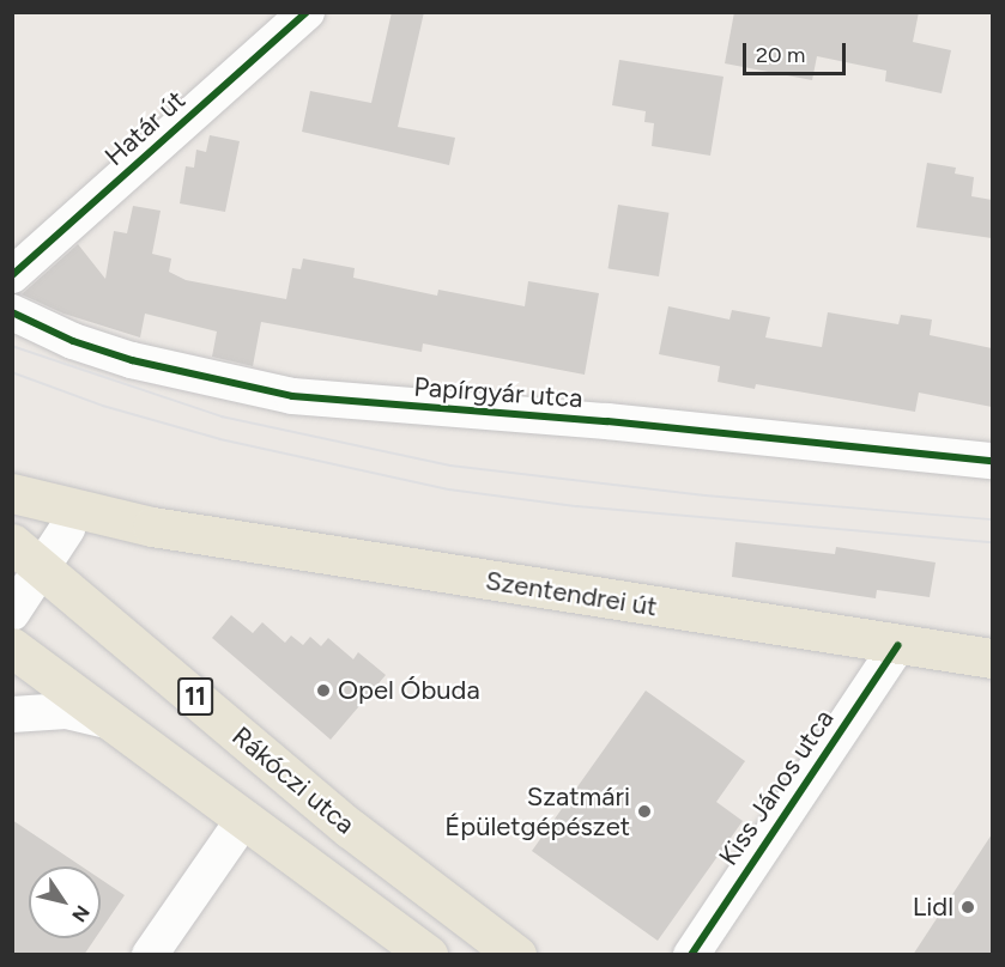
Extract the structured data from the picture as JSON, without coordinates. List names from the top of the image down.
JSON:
{
  "streets": {
    "main road": ["Szentendrei út", "11", "Rákóczi utca"],
    "street": ["Határ út", "Papírgyár utca", "Kiss János utca"]
  },
  "crossings": [
    ["Szentendrei út", "Kiss János utca"]
  ],
  "places": ["Opel Óbuda", "Szatmári Épületgépészet", "Lidl"],
  "scale_bar": "20 m",
  "north": "bottom right"
}
